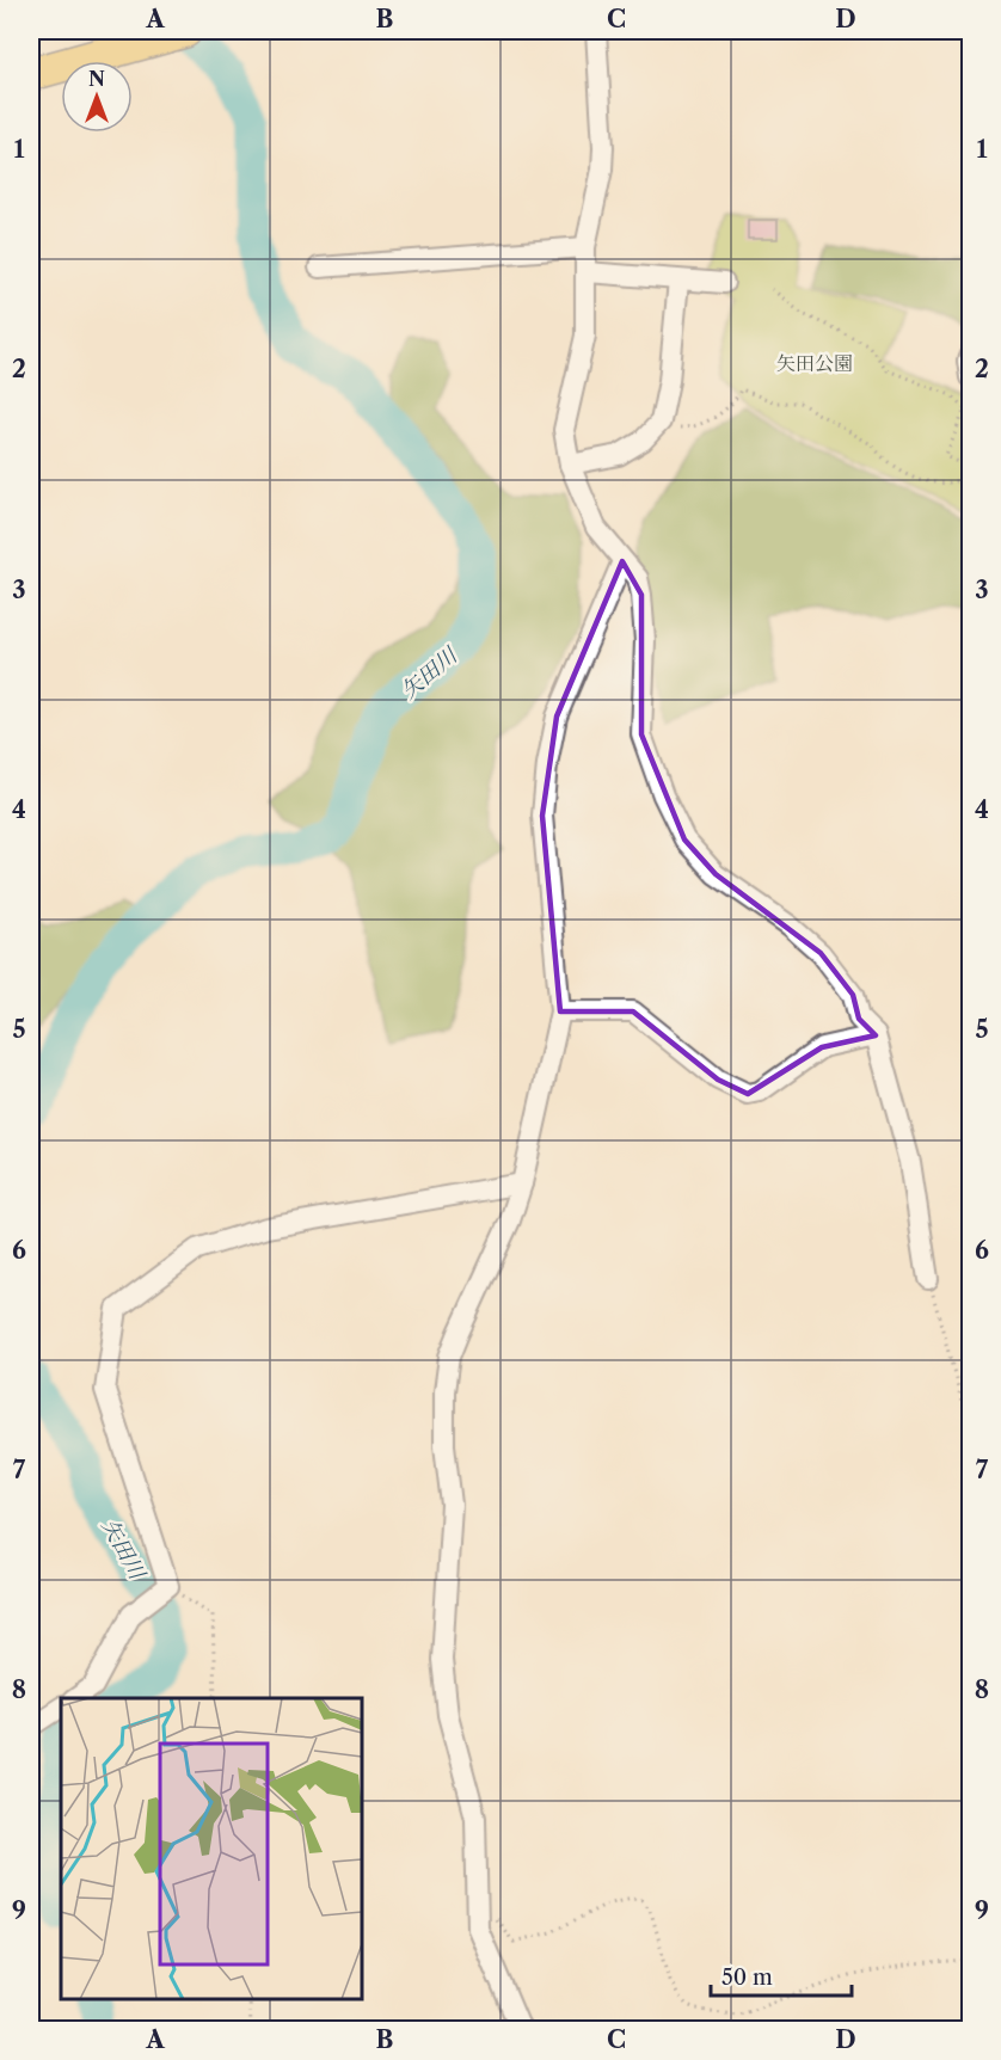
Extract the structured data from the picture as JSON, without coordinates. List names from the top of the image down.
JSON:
{
  "water": ["矢田川"],
  "parks": ["矢田公園"],
  "scale_bar": "50 m",
  "north": "top",
  "grid": {
    "columns": [
      "A",
      "B",
      "C",
      "D"
    ],
    "rows": [
      "1",
      "2",
      "3",
      "4",
      "5",
      "6",
      "7",
      "8",
      "9"
    ]
  }
}
